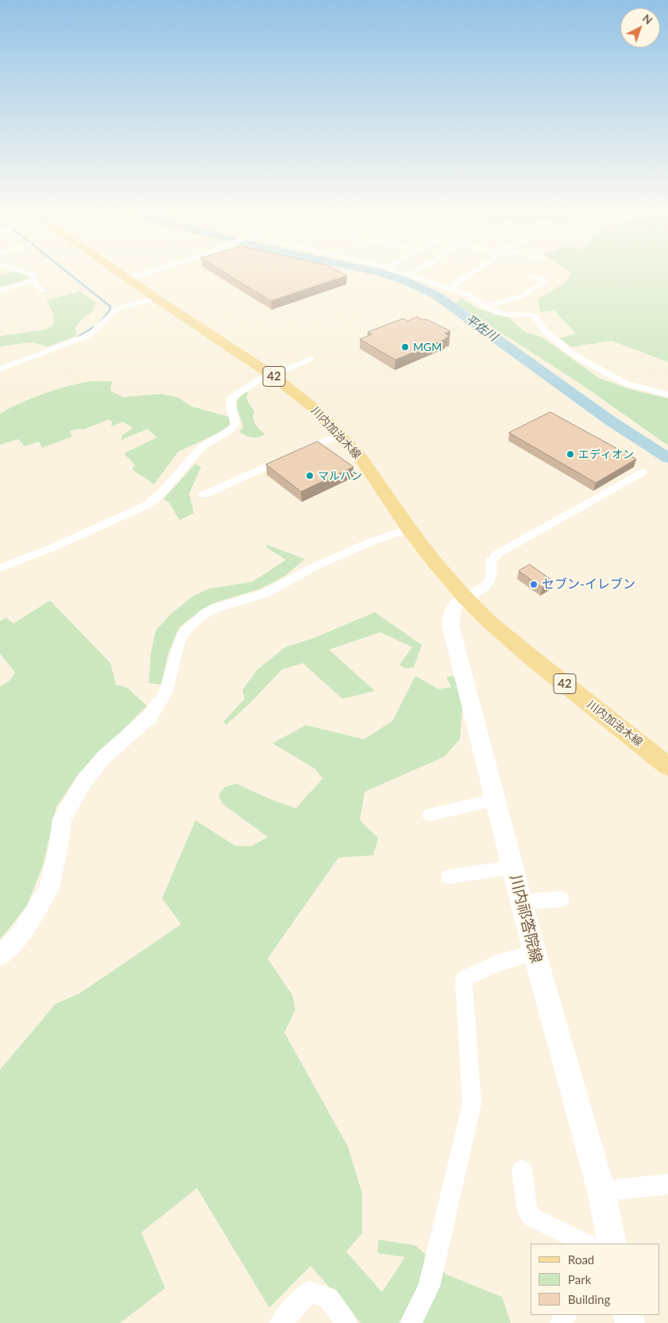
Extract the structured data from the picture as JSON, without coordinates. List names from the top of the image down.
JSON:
{
  "streets": {
    "main road": ["42", "川内加治木線", "川内祁答院線"]
  },
  "crossings": [
    ["川内加治木線", "川内祁答院線"]
  ],
  "water": ["平佐川"],
  "places": [
    "MGM",
    "エディオン",
    "マルハン",
    "セブン-イレブン"
  ],
  "legend": ["Road", "Park", "Building"],
  "north": "top right"
}
